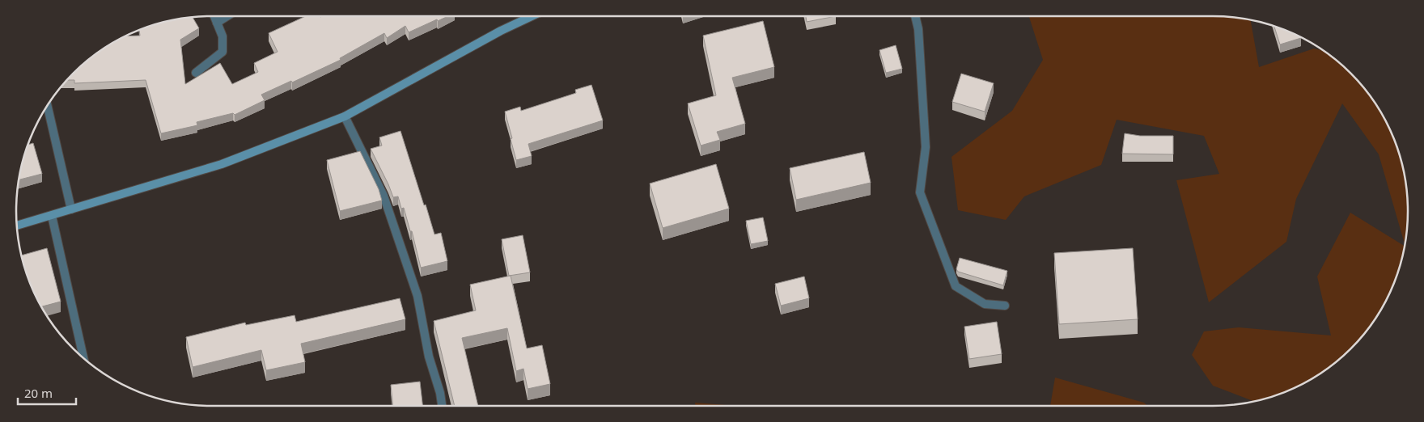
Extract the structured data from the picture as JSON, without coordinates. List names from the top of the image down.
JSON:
{
  "scale_bar": "20 m"
}
